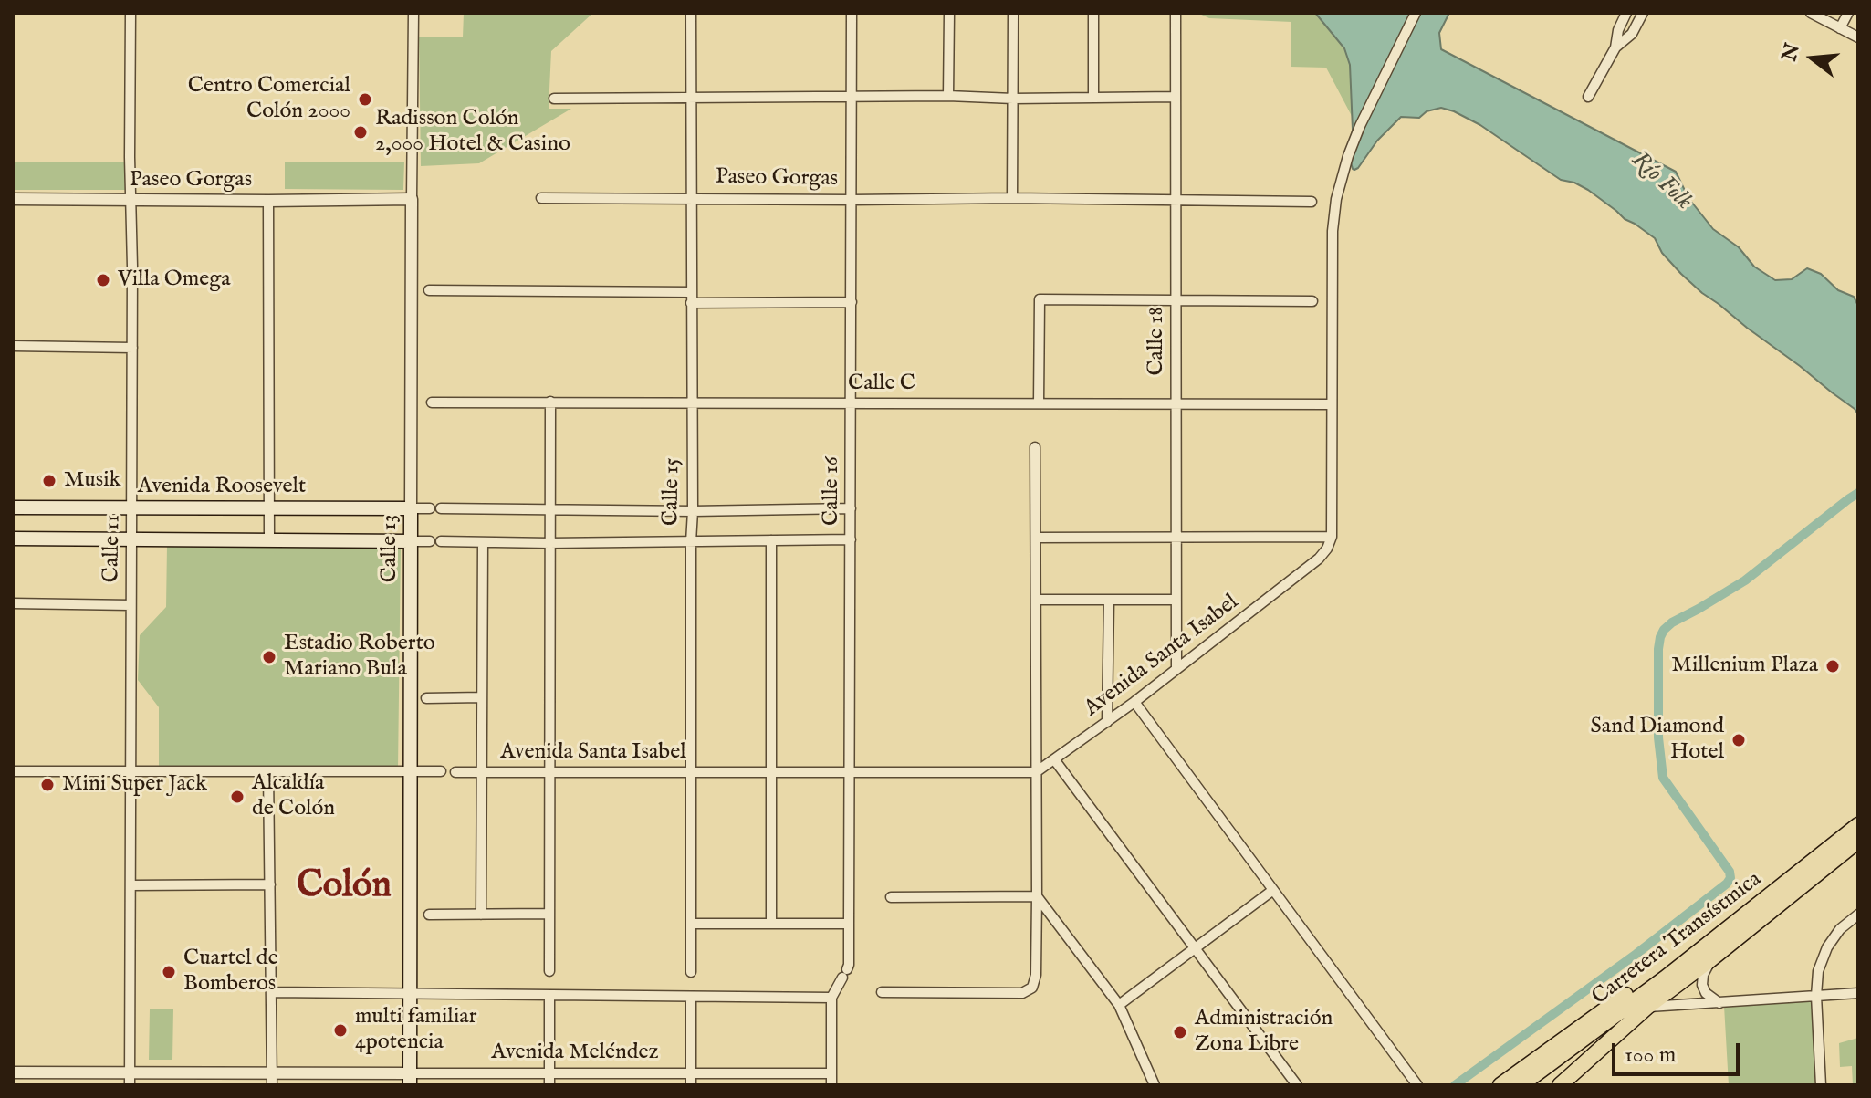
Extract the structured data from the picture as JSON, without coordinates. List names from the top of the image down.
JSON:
{
  "streets": {
    "main road": ["Avenida Roosevelt", "Calle 13", "Carretera Transístmica"],
    "street": [
      "Paseo Gorgas",
      "Calle 18",
      "Calle C",
      "Calle 16",
      "Calle 15",
      "Calle 11",
      "Avenida Santa Isabel",
      "Avenida Meléndez"
    ]
  },
  "crossings": [
    ["Paseo Gorgas", "Calle 18"],
    ["Paseo Gorgas", "Calle 16"],
    ["Paseo Gorgas", "Calle 15"],
    ["Paseo Gorgas", "Calle 11"],
    ["Paseo Gorgas", "Calle 13"],
    ["Calle 18", "Calle C"],
    ["Calle 18", "Avenida Santa Isabel"],
    ["Calle C", "Calle 16"],
    ["Calle C", "Calle 15"],
    ["Calle C", "Calle 13"],
    ["Avenida Roosevelt", "Calle 16"],
    ["Avenida Roosevelt", "Calle 15"],
    ["Avenida Roosevelt", "Calle 11"],
    ["Avenida Roosevelt", "Calle 13"],
    ["Calle 16", "Avenida Santa Isabel"],
    ["Calle 16", "Avenida Meléndez"],
    ["Calle 15", "Avenida Santa Isabel"],
    ["Calle 11", "Avenida Meléndez"],
    ["Calle 13", "Avenida Meléndez"]
  ],
  "districts": ["Colón"],
  "water": ["Río Folk"],
  "places": [
    "Centro Comercial Colón 2000",
    "Radisson Colón 2,000 Hotel & Casino",
    "Villa Omega",
    "Musik",
    "Estadio Roberto Mariano Bula",
    "Millenium Plaza",
    "Sand Diamond Hotel",
    "Mini Super Jack",
    "Alcaldía de Colón",
    "Cuartel de Bomberos",
    "multi familiar 4potencia",
    "Administración Zona Libre"
  ],
  "scale_bar": "100 m",
  "north": "left"
}
